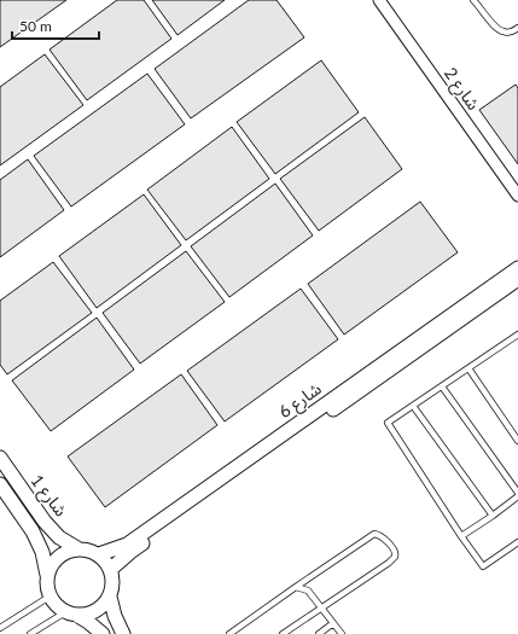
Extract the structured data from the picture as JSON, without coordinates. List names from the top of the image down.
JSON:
{
  "streets": {
    "street": ["شارع 2", "شارع 6", "شارع 1"]
  },
  "crossings": [
    ["شارع 6", "شارع 1"]
  ],
  "scale_bar": "50 m"
}
